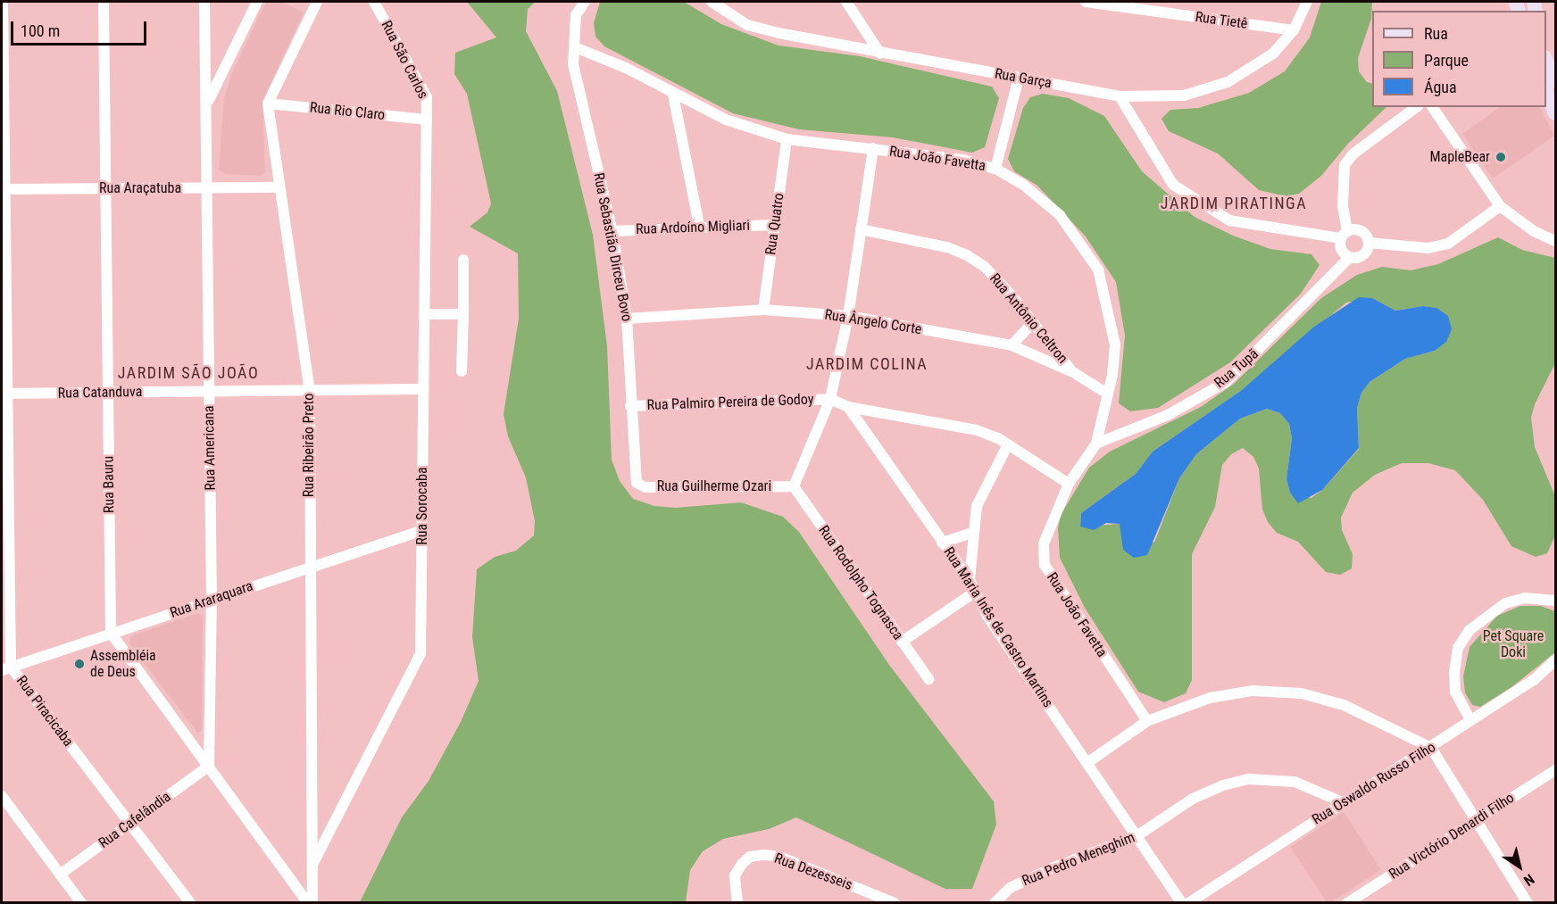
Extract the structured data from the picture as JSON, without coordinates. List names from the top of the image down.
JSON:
{
  "streets": {
    "street": [
      "Rua Tietê",
      "Rua São Carlos",
      "Rua Garça",
      "Rua Rio Claro",
      "Rua João Favetta",
      "Rua Araçatuba",
      "Rua Quatro",
      "Rua Ardoíno Migliari",
      "Rua Sebastião Dirceu Bovo",
      "Rua Antônio Celtron",
      "Rua Ângelo Corte",
      "Rua Tupã",
      "Rua Catanduva",
      "Rua Palmiro Pereira de Godoy",
      "Rua Ribeirão Preto",
      "Rua Americana",
      "Rua Bauru",
      "Rua Guilherme Ozari",
      "Rua Sorocaba",
      "Rua Rodolpho Tognasca",
      "Rua Araraquara",
      "Rua Maria Inês de Castro Martins",
      "Rua Piracicaba",
      "Rua Oswaldo Russo Filho",
      "Rua Cafelândia",
      "Rua Victório Denardi Filho",
      "Rua Pedro Meneghim",
      "Rua Dezesseis"
    ]
  },
  "crossings": [
    ["Rua Tietê", "Rua Garça"],
    ["Rua São Carlos", "Rua Rio Claro"],
    ["Rua São Carlos", "Rua Sorocaba"],
    ["Rua Rio Claro", "Rua Ribeirão Preto"],
    ["Rua Rio Claro", "Rua Sorocaba"],
    ["Rua João Favetta", "Rua Quatro"],
    ["Rua João Favetta", "Rua Sebastião Dirceu Bovo"],
    ["Rua João Favetta", "Rua Ângelo Corte"],
    ["Rua João Favetta", "Rua Tupã"],
    ["Rua João Favetta", "Rua Palmiro Pereira de Godoy"],
    ["Rua Araçatuba", "Rua Ribeirão Preto"],
    ["Rua Araçatuba", "Rua Americana"],
    ["Rua Araçatuba", "Rua Bauru"],
    ["Rua Araçatuba", "Rua Piracicaba"],
    ["Rua Quatro", "Rua Ardoíno Migliari"],
    ["Rua Quatro", "Rua Ângelo Corte"],
    ["Rua Ardoíno Migliari", "Rua Sebastião Dirceu Bovo"],
    ["Rua Sebastião Dirceu Bovo", "Rua Ângelo Corte"],
    ["Rua Sebastião Dirceu Bovo", "Rua Palmiro Pereira de Godoy"],
    ["Rua Sebastião Dirceu Bovo", "Rua Guilherme Ozari"],
    ["Rua Antônio Celtron", "Rua Ângelo Corte"],
    ["Rua Antônio Celtron", "Rua Palmiro Pereira de Godoy"],
    ["Rua Ângelo Corte", "Rua Palmiro Pereira de Godoy"],
    ["Rua Catanduva", "Rua Ribeirão Preto"],
    ["Rua Catanduva", "Rua Americana"],
    ["Rua Catanduva", "Rua Bauru"],
    ["Rua Catanduva", "Rua Sorocaba"],
    ["Rua Catanduva", "Rua Piracicaba"],
    ["Rua Palmiro Pereira de Godoy", "Rua Maria Inês de Castro Martins"],
    ["Rua Ribeirão Preto", "Rua Sorocaba"],
    ["Rua Ribeirão Preto", "Rua Araraquara"],
    ["Rua Americana", "Rua Araraquara"],
    ["Rua Americana", "Rua Cafelândia"],
    ["Rua Bauru", "Rua Araraquara"],
    ["Rua Guilherme Ozari", "Rua Rodolpho Tognasca"],
    ["Rua Sorocaba", "Rua Araraquara"],
    ["Rua Araraquara", "Rua Piracicaba"],
    ["Rua Maria Inês de Castro Martins", "Rua Pedro Meneghim"],
    ["Rua Piracicaba", "Rua Cafelândia"],
    ["Rua Oswaldo Russo Filho", "Rua Pedro Meneghim"]
  ],
  "districts": ["JARDIM PIRATINGA", "JARDIM COLINA", "JARDIM SÃO JOÃO"],
  "parks": ["Pet Square Doki"],
  "places": ["MapleBear", "Assembléia de Deus"],
  "legend": ["Rua", "Parque", "Água"],
  "scale_bar": "100 m",
  "north": "bottom right"
}
